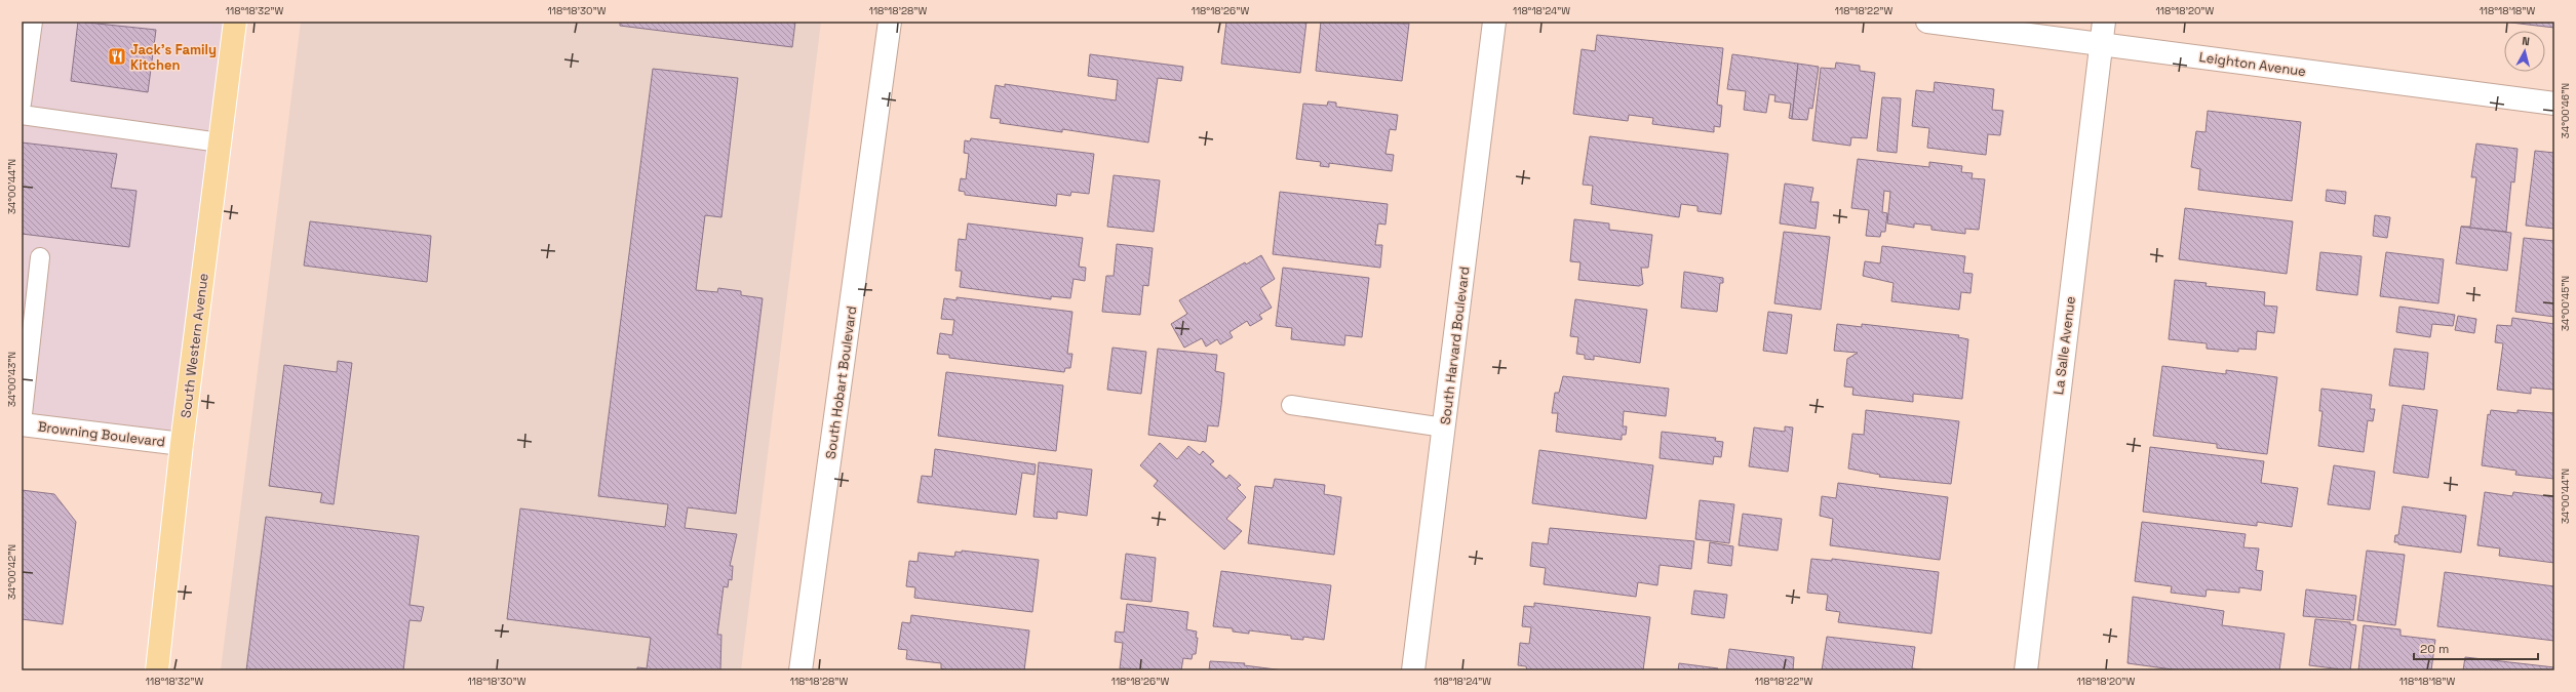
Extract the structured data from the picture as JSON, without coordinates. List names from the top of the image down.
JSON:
{
  "streets": {
    "main road": ["South Western Avenue"],
    "street": [
      "Leighton Avenue",
      "South Harvard Boulevard",
      "La Salle Avenue",
      "South Hobart Boulevard",
      "Browning Boulevard"
    ]
  },
  "crossings": [
    ["Leighton Avenue", "La Salle Avenue"],
    ["South Western Avenue", "Browning Boulevard"]
  ],
  "places": {
    "restaurant": ["Jack's Family Kitchen"]
  },
  "scale_bar": "20 m",
  "north": "top",
  "coordinates": [
    "118°18'32\"W",
    "118°18'30\"W",
    "118°18'28\"W",
    "118°18'26\"W",
    "118°18'24\"W",
    "118°18'22\"W",
    "118°18'20\"W",
    "118°18'18\"W",
    "34°00'46\"N",
    "34°00'44\"N",
    "34°00'45\"N",
    "34°00'43\"N",
    "34°00'42\"N"
  ]
}
